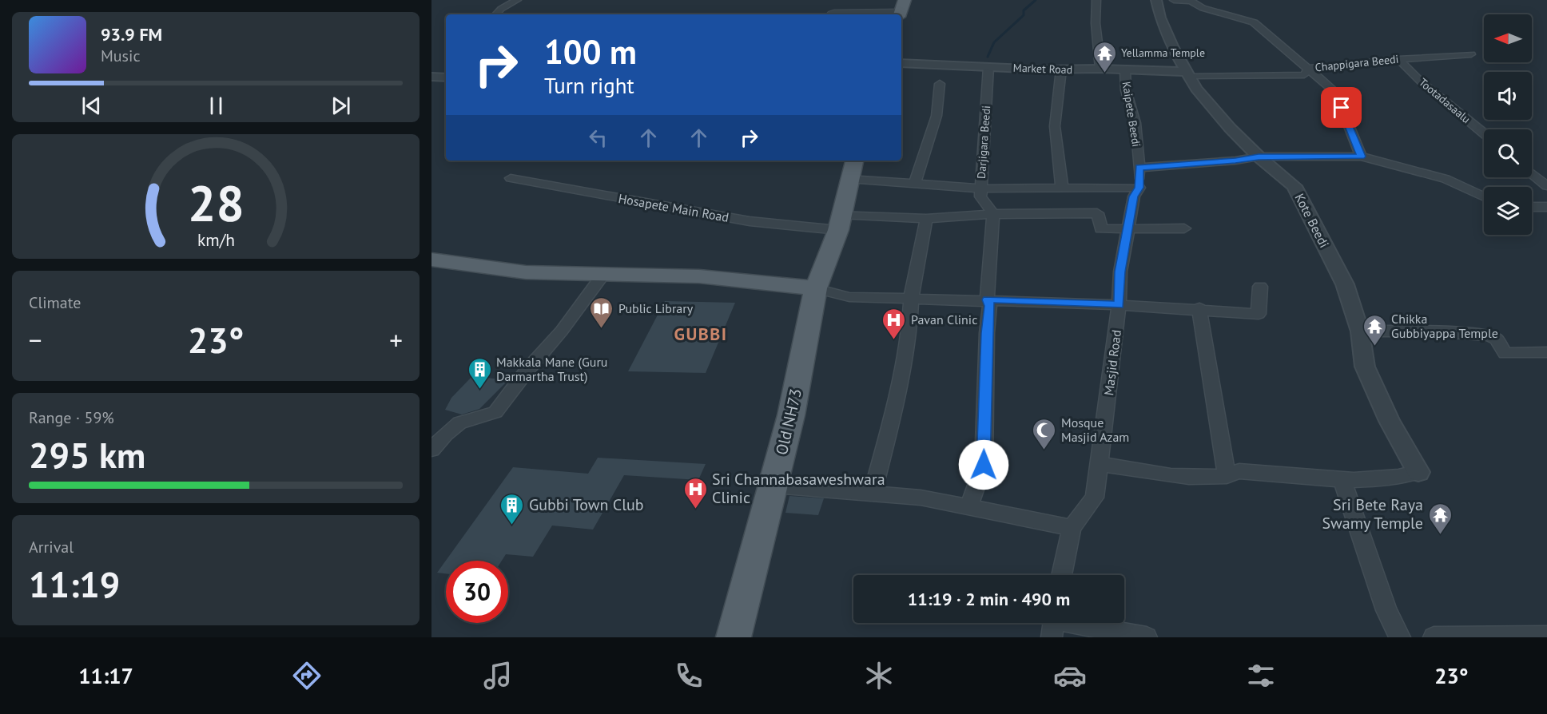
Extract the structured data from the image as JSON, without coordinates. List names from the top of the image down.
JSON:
{
  "streets": {
    "main road": ["Old NH73"],
    "street": [
      "Chappigara Beedi",
      "Market Road",
      "Tootadasaalu",
      "Kaipete Beedi",
      "Darjigara Beedi",
      "Hosapete Main Road",
      "Kote Beedi",
      "Masjid Road"
    ]
  },
  "crossings": [
    ["Chappigara Beedi", "Market Road"],
    ["Chappigara Beedi", "Tootadasaalu"],
    ["Chappigara Beedi", "Kote Beedi"],
    ["Market Road", "Kaipete Beedi"],
    ["Market Road", "Darjigara Beedi"],
    ["Market Road", "Kote Beedi"],
    ["Kaipete Beedi", "Masjid Road"],
    ["Darjigara Beedi", "Hosapete Main Road"],
    ["Hosapete Main Road", "Masjid Road"],
    ["Hosapete Main Road", "Old NH73"]
  ],
  "districts": ["GUBBI"],
  "places": {
    "temple": ["Yellamma Temple", "Chikka Gubbiyappa Temple", "Sri Bete Raya Swamy Temple"],
    "library": ["Public Library"],
    "hospital": ["Pavan Clinic", "Sri Channabasaweshwara Clinic"],
    "building": ["Makkala Mane (Guru Darmartha Trust)", "Gubbi Town Club"],
    "mosque": ["Mosque Masjid Azam"]
  },
  "north": "left",
  "page": {
    "turn": ["100 m", "Turn right"],
    "song": ["93.9 FM", "Music"],
    "tile": [
      "Climate",
      ["Range · 59%", "295 km"],
      ["Arrival", "11:19"]
    ],
    "heat": ["−", "23°", "+"],
    "limit": "30",
    "trip": "11:19 · 2 min · 490 m",
    "tabs": ["11:17", "23°"],
    "gauge": ["28", "km/h"]
  }
}
